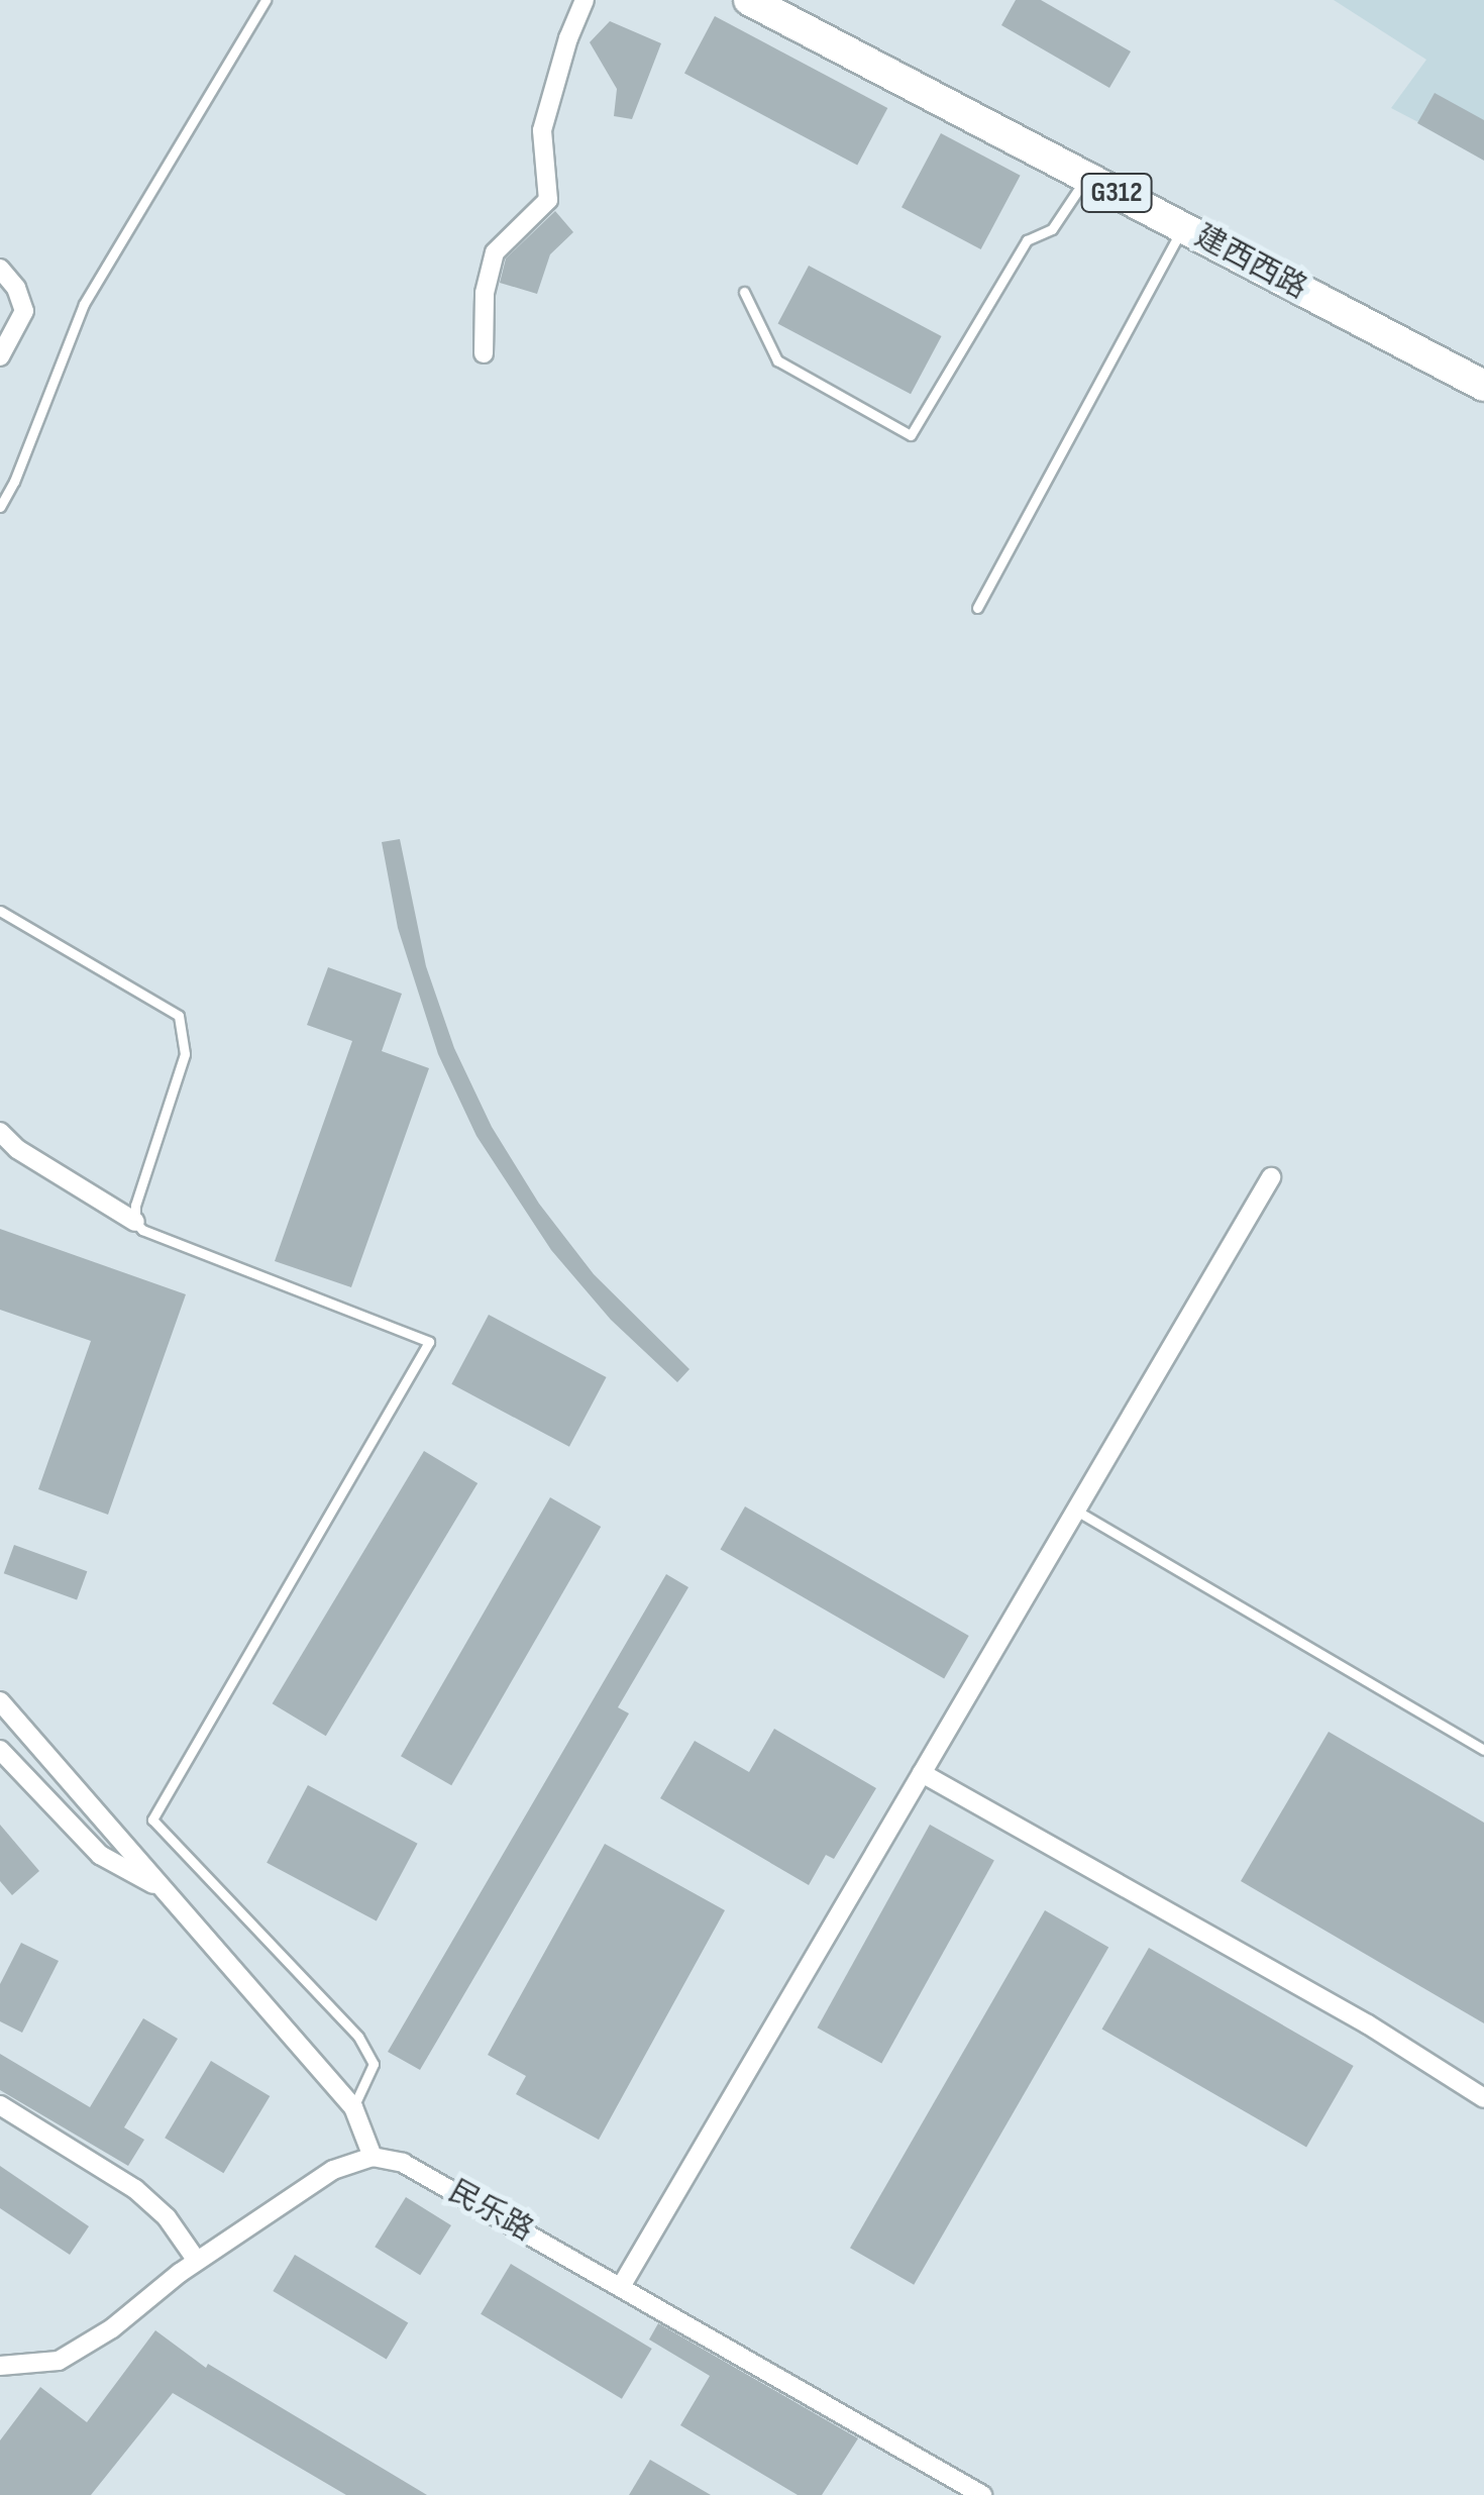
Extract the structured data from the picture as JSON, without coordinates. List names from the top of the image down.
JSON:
{
  "streets": {
    "highway": ["G312", "建西西路"],
    "street": ["民乐路"]
  }
}
